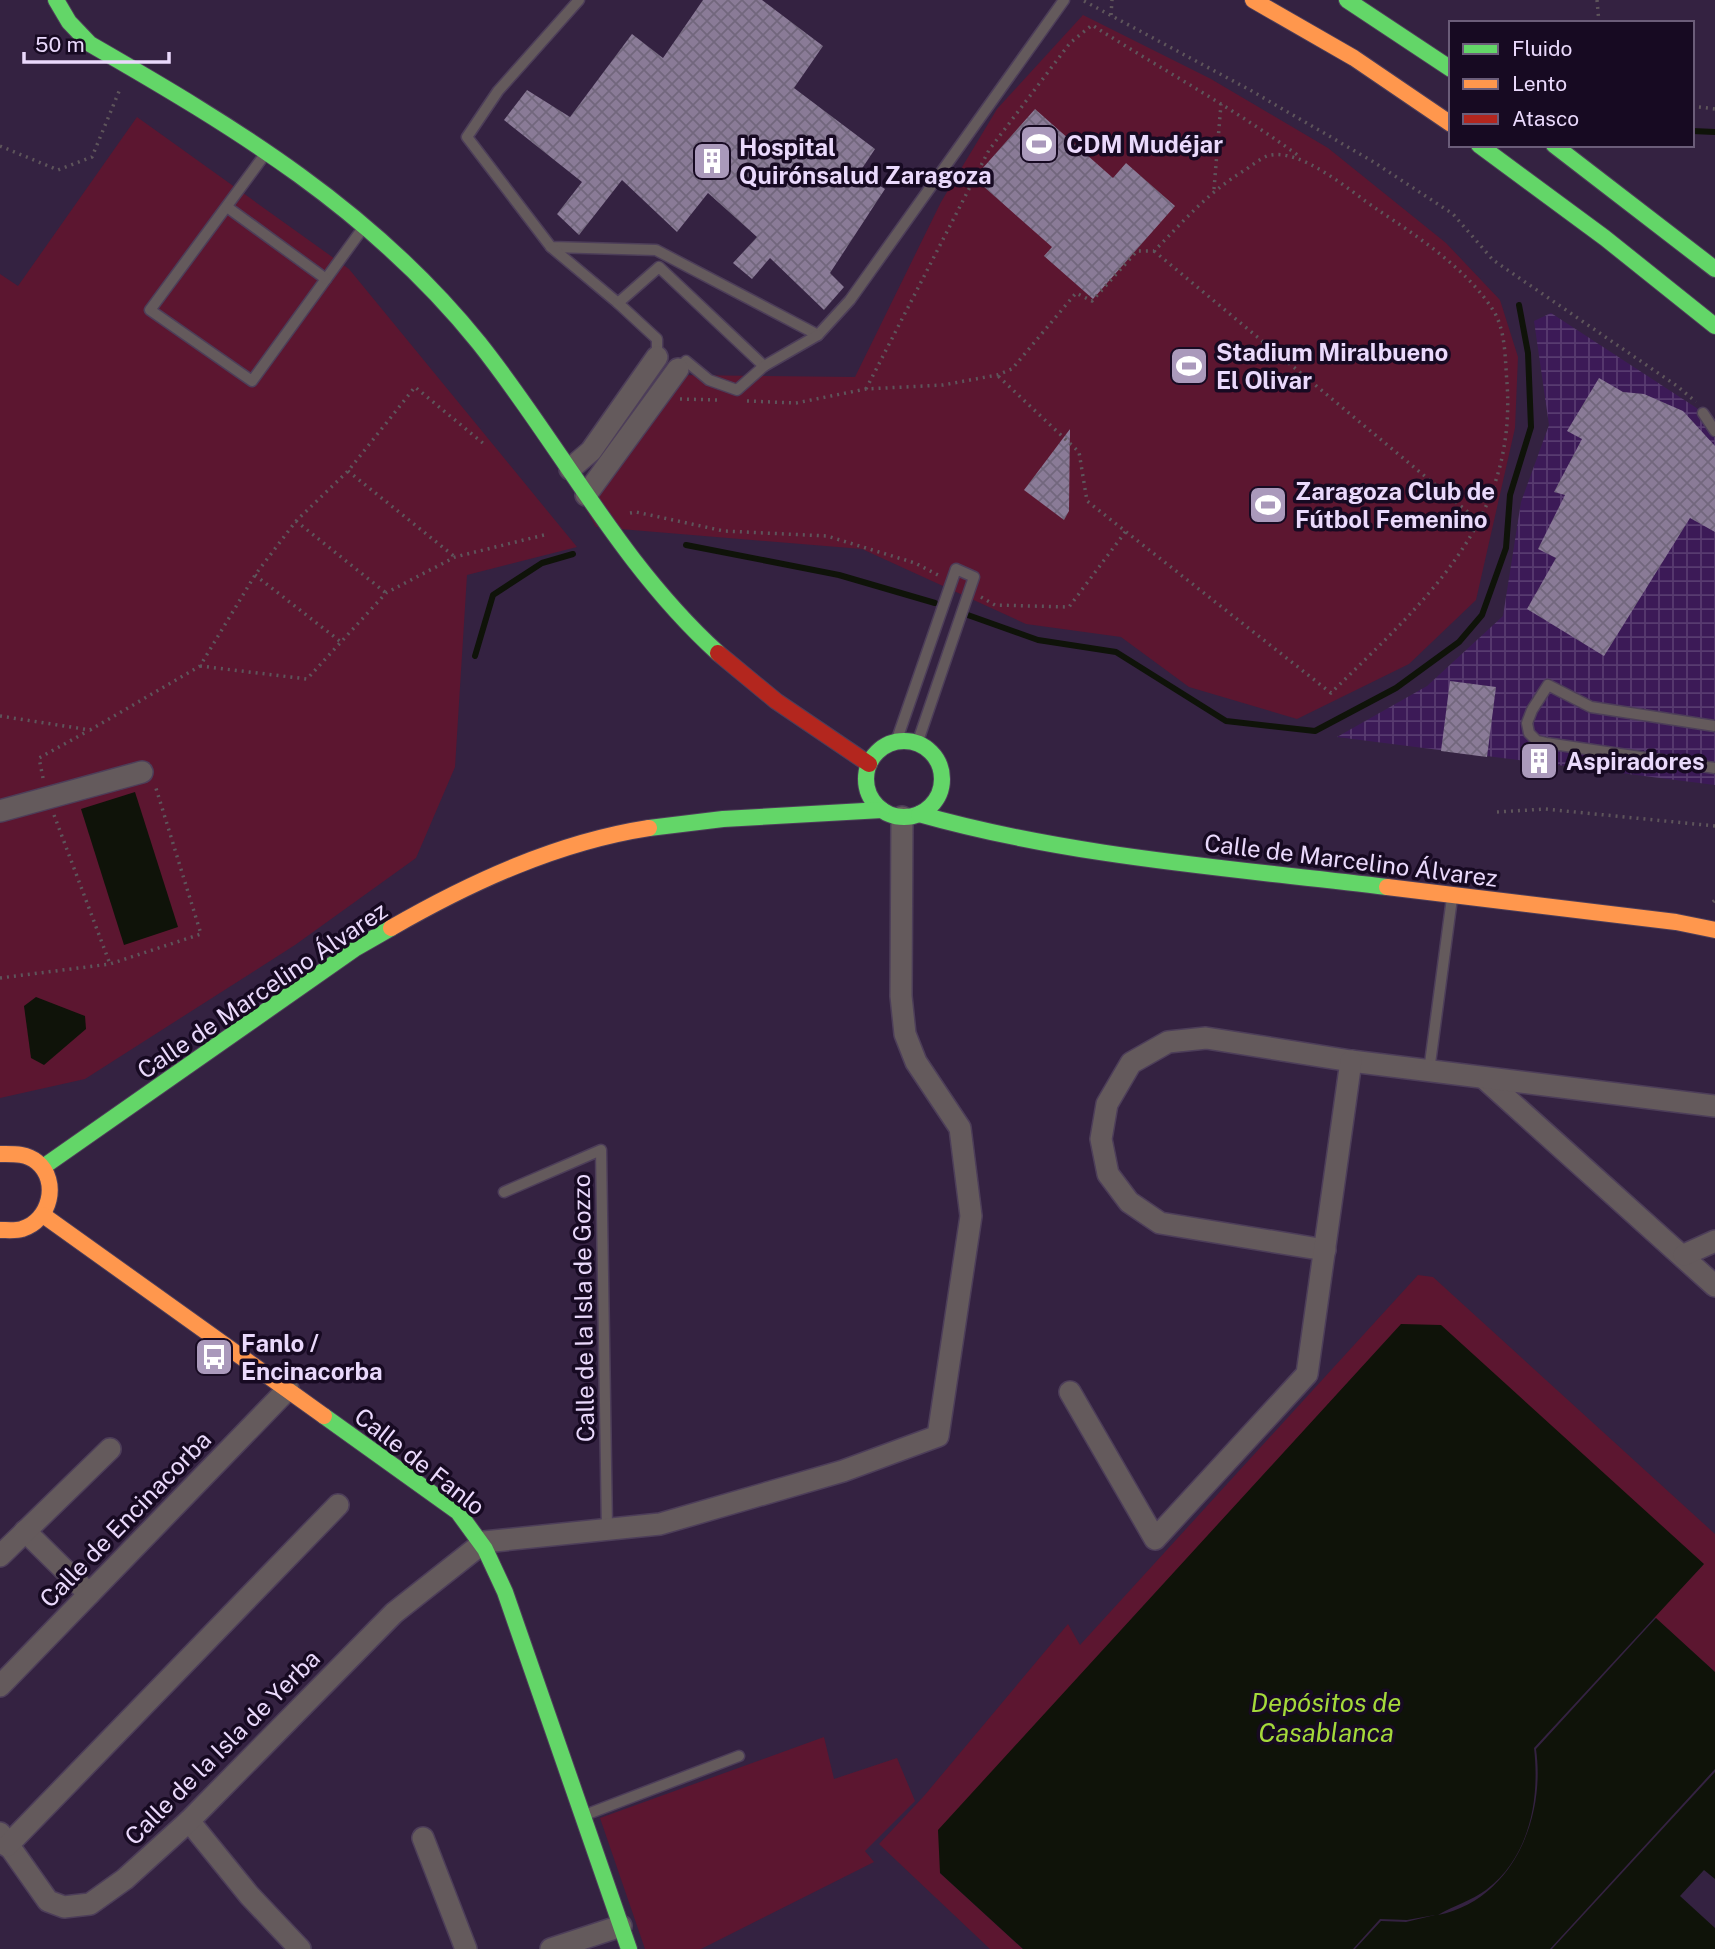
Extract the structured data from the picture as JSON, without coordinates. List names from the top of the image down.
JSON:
{
  "streets": {
    "street": [
      "Calle de Marcelino Álvarez",
      "Calle de Fanlo",
      "Calle de Encinacorba",
      "Calle de la Isla de Yerba"
    ],
    "lane": ["Calle de la Isla de Gozzo"]
  },
  "crossings": [
    ["Calle de Fanlo", "Calle de Encinacorba"],
    ["Calle de Fanlo", "Calle de la Isla de Yerba"]
  ],
  "water": ["Depósitos de Casablanca"],
  "places": {
    "sports": ["CDM Mudéjar", "Stadium Miralbueno El Olivar", "Zaragoza Club de Fútbol Femenino"],
    "building": ["Hospital Quirónsalud Zaragoza", "Aspiradores"],
    "bus stop": ["Fanlo / Encinacorba"]
  },
  "legend": ["Fluido", "Lento", "Atasco"],
  "scale_bar": "50 m"
}
